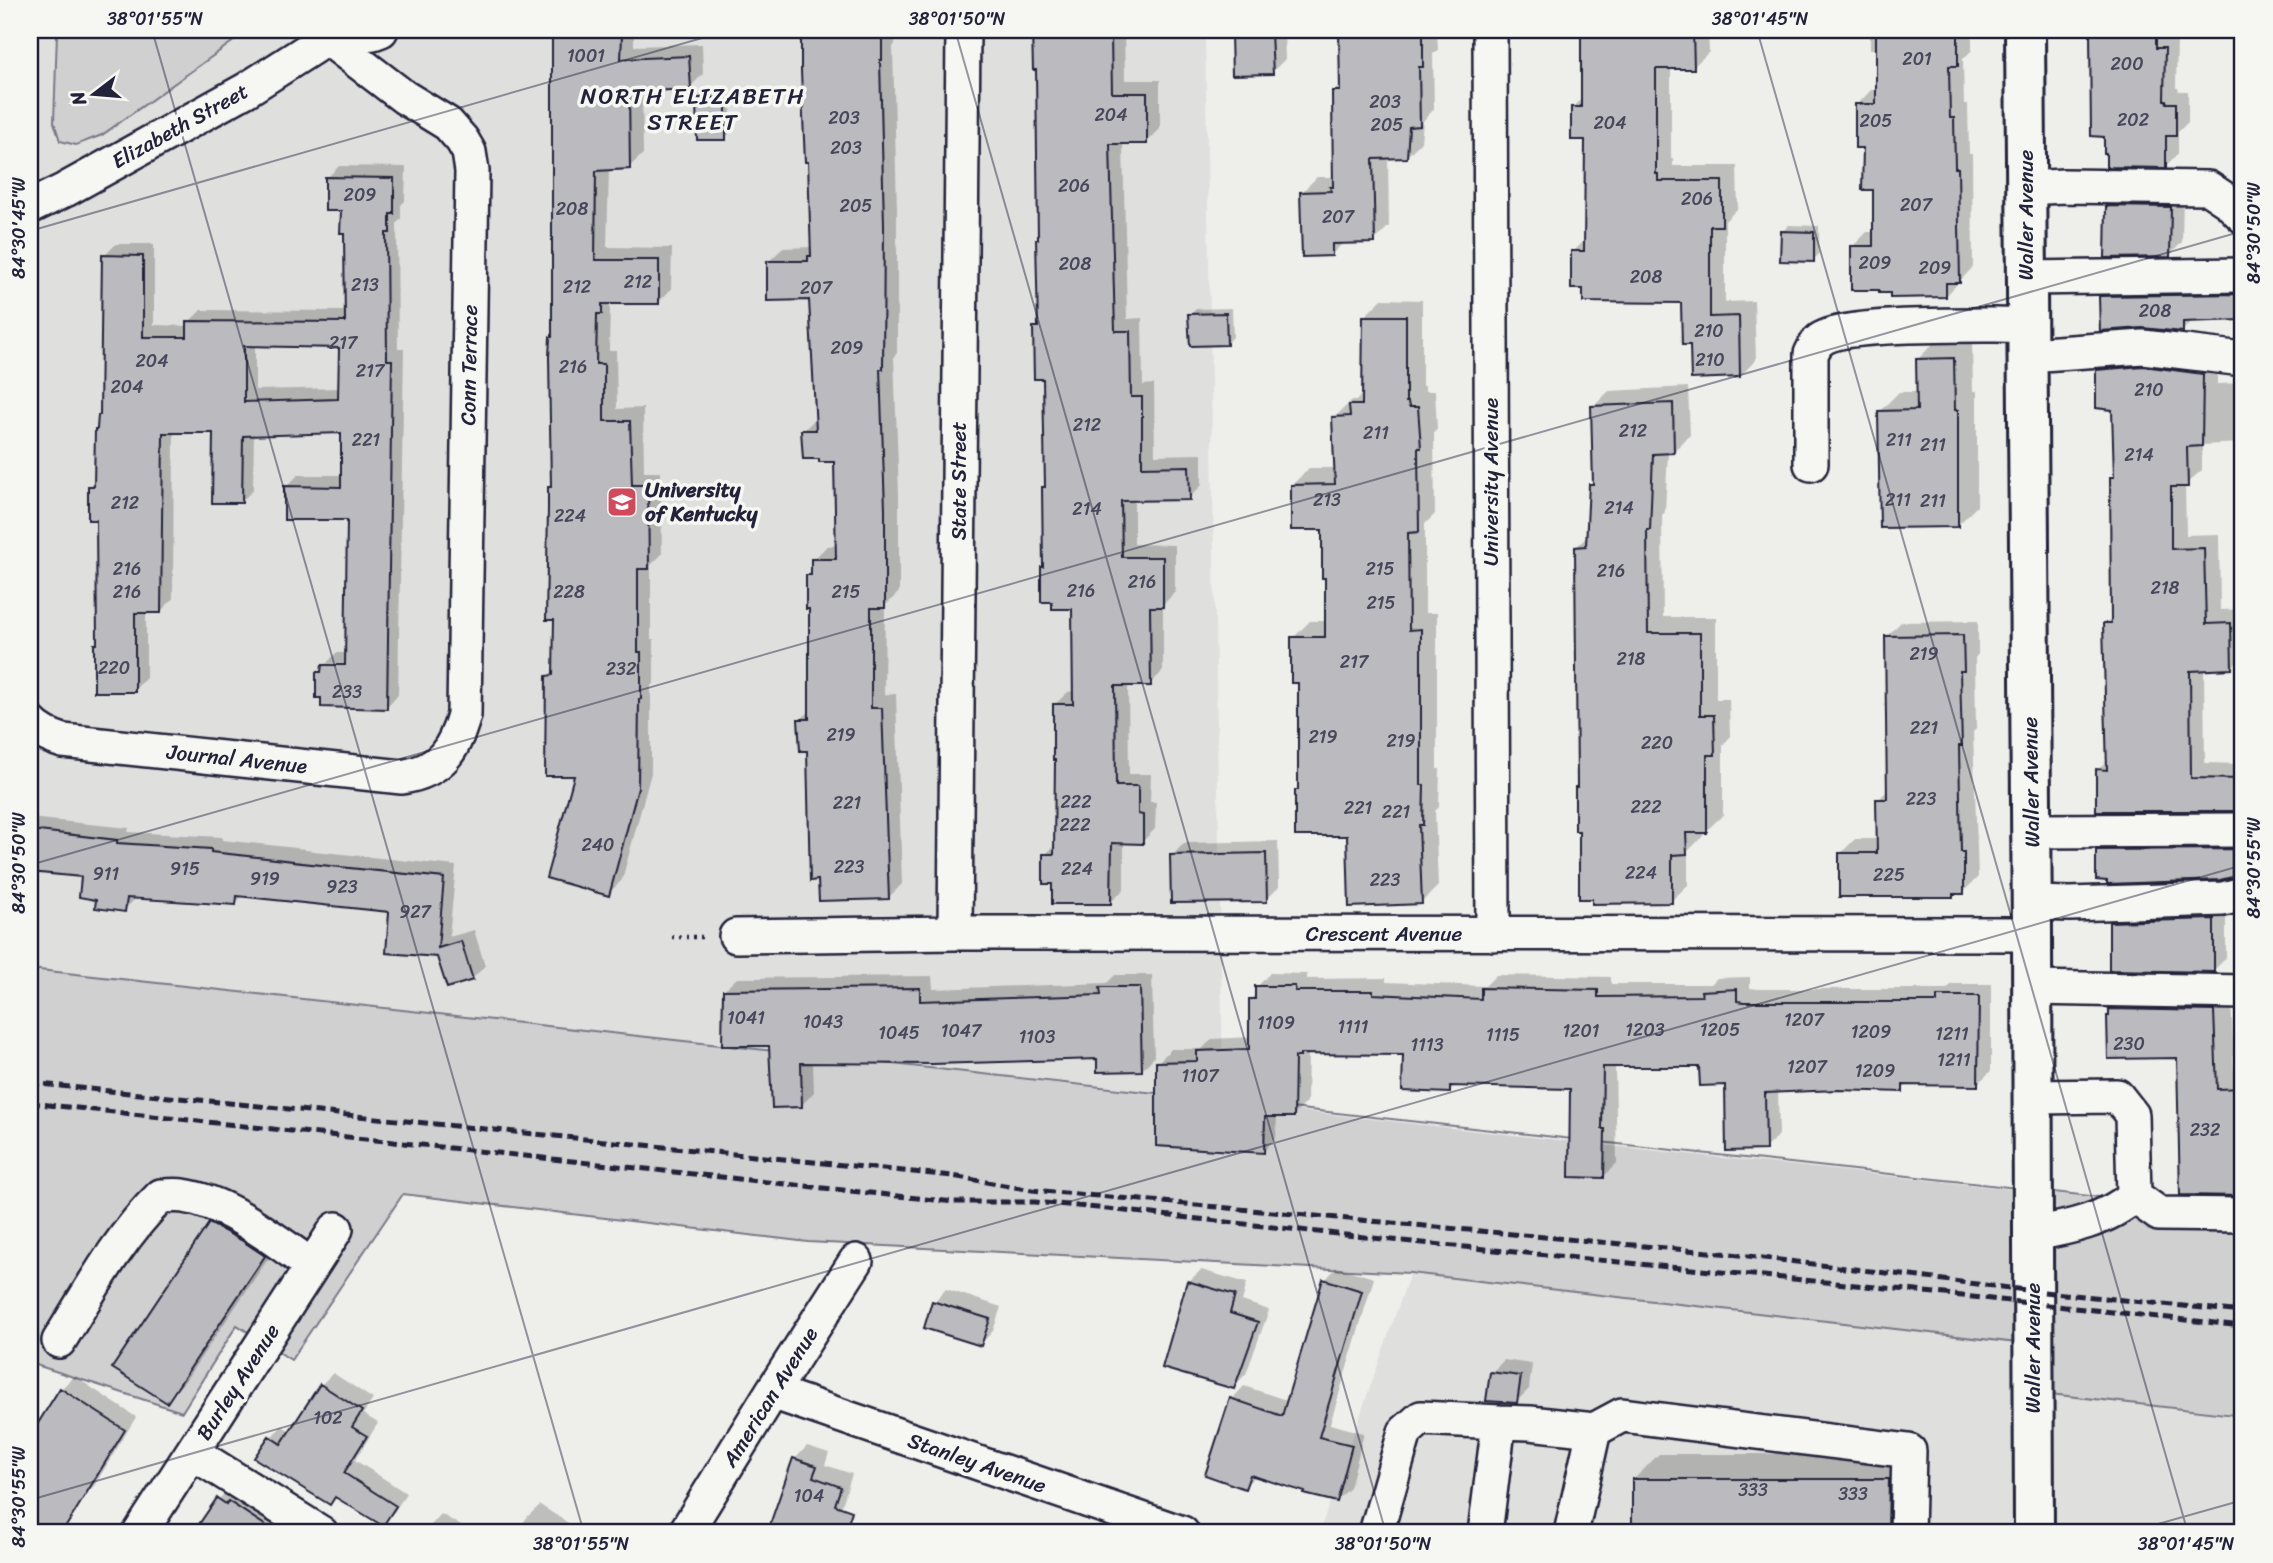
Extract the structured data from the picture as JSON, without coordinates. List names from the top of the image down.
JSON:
{
  "streets": {
    "main road": ["Waller Avenue"],
    "street": [
      "Elizabeth Street",
      "Conn Terrace",
      "State Street",
      "University Avenue",
      "Journal Avenue",
      "Crescent Avenue",
      "Burley Avenue",
      "American Avenue",
      "Stanley Avenue"
    ]
  },
  "crossings": [
    ["Elizabeth Street", "Conn Terrace"],
    ["Waller Avenue", "Crescent Avenue"],
    ["Conn Terrace", "Journal Avenue"],
    ["State Street", "Crescent Avenue"],
    ["University Avenue", "Crescent Avenue"],
    ["American Avenue", "Stanley Avenue"]
  ],
  "districts": ["NORTH ELIZABETH STREET"],
  "places": {
    "school or university": ["University of Kentucky"]
  },
  "house_numbers": [
    "1001",
    "201",
    "200",
    "203",
    "204",
    "203",
    "202",
    "205",
    "204",
    "205",
    "203",
    "206",
    "209",
    "206",
    "207",
    "205",
    "208",
    "207",
    "209",
    "208",
    "209",
    "208",
    "212",
    "213",
    "212",
    "207",
    "208",
    "210",
    "217",
    "209",
    "210",
    "204",
    "216",
    "217",
    "204",
    "210",
    "212",
    "212",
    "211",
    "221",
    "211",
    "211",
    "214",
    "213",
    "211",
    "211",
    "212",
    "214",
    "214",
    "224",
    "216",
    "215",
    "216",
    "216",
    "218",
    "216",
    "216",
    "228",
    "215",
    "215",
    "219",
    "218",
    "217",
    "220",
    "232",
    "233",
    "221",
    "219",
    "219",
    "219",
    "220",
    "223",
    "222",
    "221",
    "222",
    "221",
    "221",
    "222",
    "240",
    "223",
    "915",
    "224",
    "224",
    "911",
    "225",
    "919",
    "223",
    "923",
    "927",
    "1041",
    "1207",
    "1043",
    "1109",
    "1111",
    "1203",
    "1205",
    "1047",
    "1201",
    "1209",
    "1045",
    "1211",
    "1115",
    "1103",
    "230",
    "1113",
    "1211",
    "1207",
    "1209",
    "1107",
    "232",
    "102",
    "333",
    "333",
    "104"
  ],
  "north": "left",
  "coordinates": [
    "38°01'55\"N",
    "38°01'50\"N",
    "38°01'45\"N",
    "84°30'45\"W",
    "84°30'50\"W",
    "84°30'55\"W"
  ]
}
